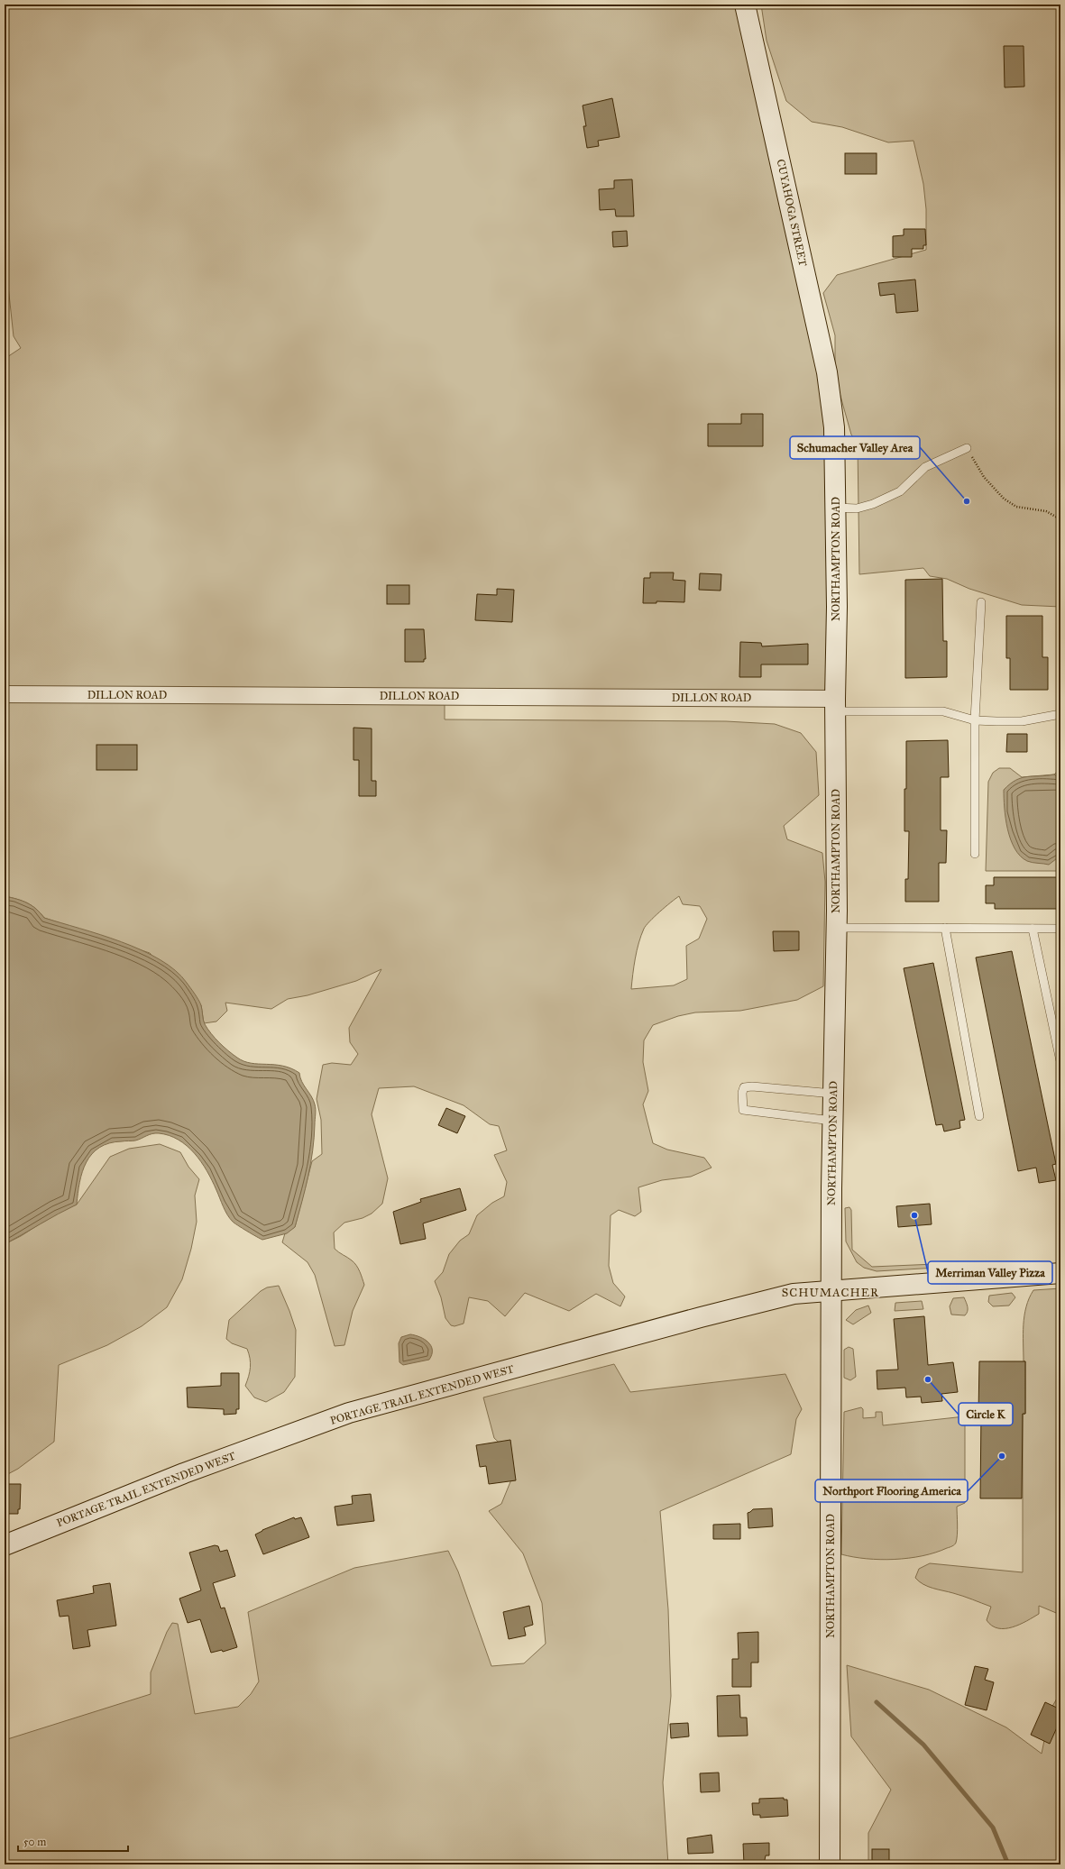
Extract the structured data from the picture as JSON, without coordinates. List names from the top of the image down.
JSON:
{
  "streets": {
    "street": [
      "CUYAHOGA STREET",
      "NORTHAMPTON ROAD",
      "DILLON ROAD",
      "PORTAGE TRAIL EXTENDED WEST"
    ]
  },
  "crossings": [
    ["CUYAHOGA STREET", "NORTHAMPTON ROAD"],
    ["NORTHAMPTON ROAD", "DILLON ROAD"],
    ["NORTHAMPTON ROAD", "PORTAGE TRAIL EXTENDED WEST"]
  ],
  "districts": ["SCHUMACHER"],
  "places": [
    "Schumacher Valley Area",
    "Merriman Valley Pizza",
    "Circle K",
    "Northport Flooring America"
  ],
  "scale_bar": "50 m"
}
